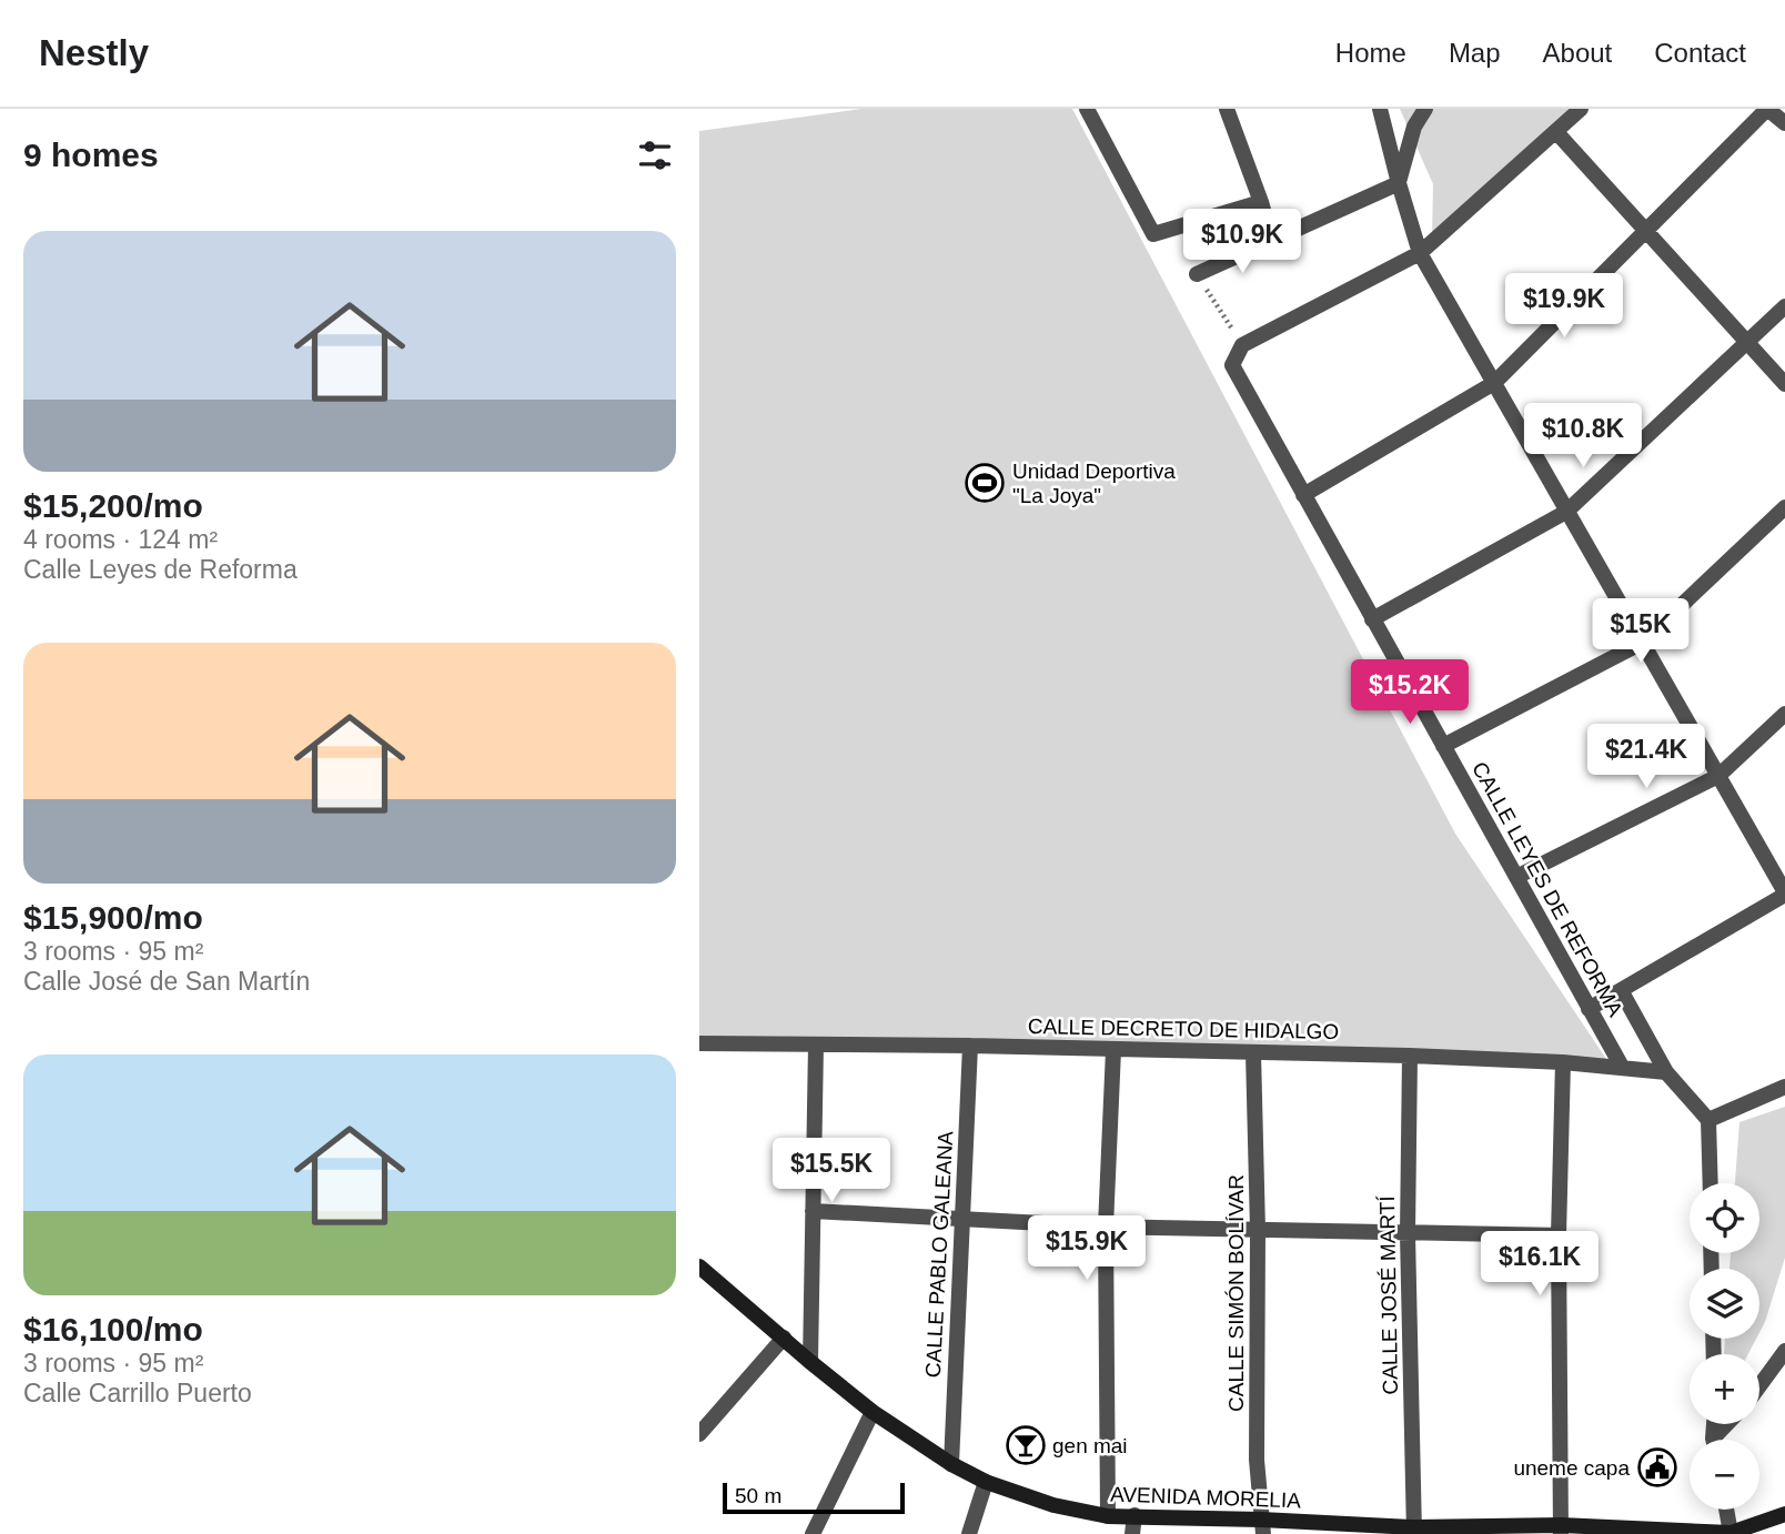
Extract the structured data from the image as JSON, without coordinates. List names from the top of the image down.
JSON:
{
  "streets": {
    "street": [
      "CALLE LEYES DE REFORMA",
      "CALLE DECRETO DE HIDALGO",
      "CALLE PABLO GALEANA",
      "CALLE SIMÓN BOLÍVAR",
      "CALLE JOSÉ MARTÍ",
      "AVENIDA MORELIA"
    ]
  },
  "crossings": [
    ["CALLE LEYES DE REFORMA", "CALLE DECRETO DE HIDALGO"],
    ["CALLE DECRETO DE HIDALGO", "CALLE PABLO GALEANA"],
    ["CALLE DECRETO DE HIDALGO", "CALLE SIMÓN BOLÍVAR"],
    ["CALLE DECRETO DE HIDALGO", "CALLE JOSÉ MARTÍ"],
    ["CALLE PABLO GALEANA", "AVENIDA MORELIA"],
    ["CALLE SIMÓN BOLÍVAR", "AVENIDA MORELIA"],
    ["CALLE JOSÉ MARTÍ", "AVENIDA MORELIA"]
  ],
  "places": {
    "sports": ["Unidad Deportiva \"La Joya\""],
    "bar": ["gen mai"],
    "public building": ["uneme capa"]
  },
  "scale_bar": "50 m",
  "page": {
    "header": "Nestly",
    "nav": [
      "Home",
      "Map",
      "About",
      "Contact"
    ],
    "heading": "9 homes",
    "list": [
      {
        "name": "$15,200/mo",
        "note": "4 rooms · 124 m² · Calle Leyes de Reforma"
      },
      {
        "name": "$15,900/mo",
        "note": "3 rooms · 95 m² · Calle José de San Martín"
      },
      {
        "name": "$16,100/mo",
        "note": "3 rooms · 95 m² · Calle Carrillo Puerto"
      }
    ],
    "price": [
      "$10.9K",
      "$19.9K",
      "$10.8K",
      "$15K",
      "$15.2K",
      "$21.4K",
      "$15.5K",
      "$15.9K",
      "$16.1K"
    ],
    "map_buttons": ["+", "−"],
    "scale": "50 m"
  }
}
